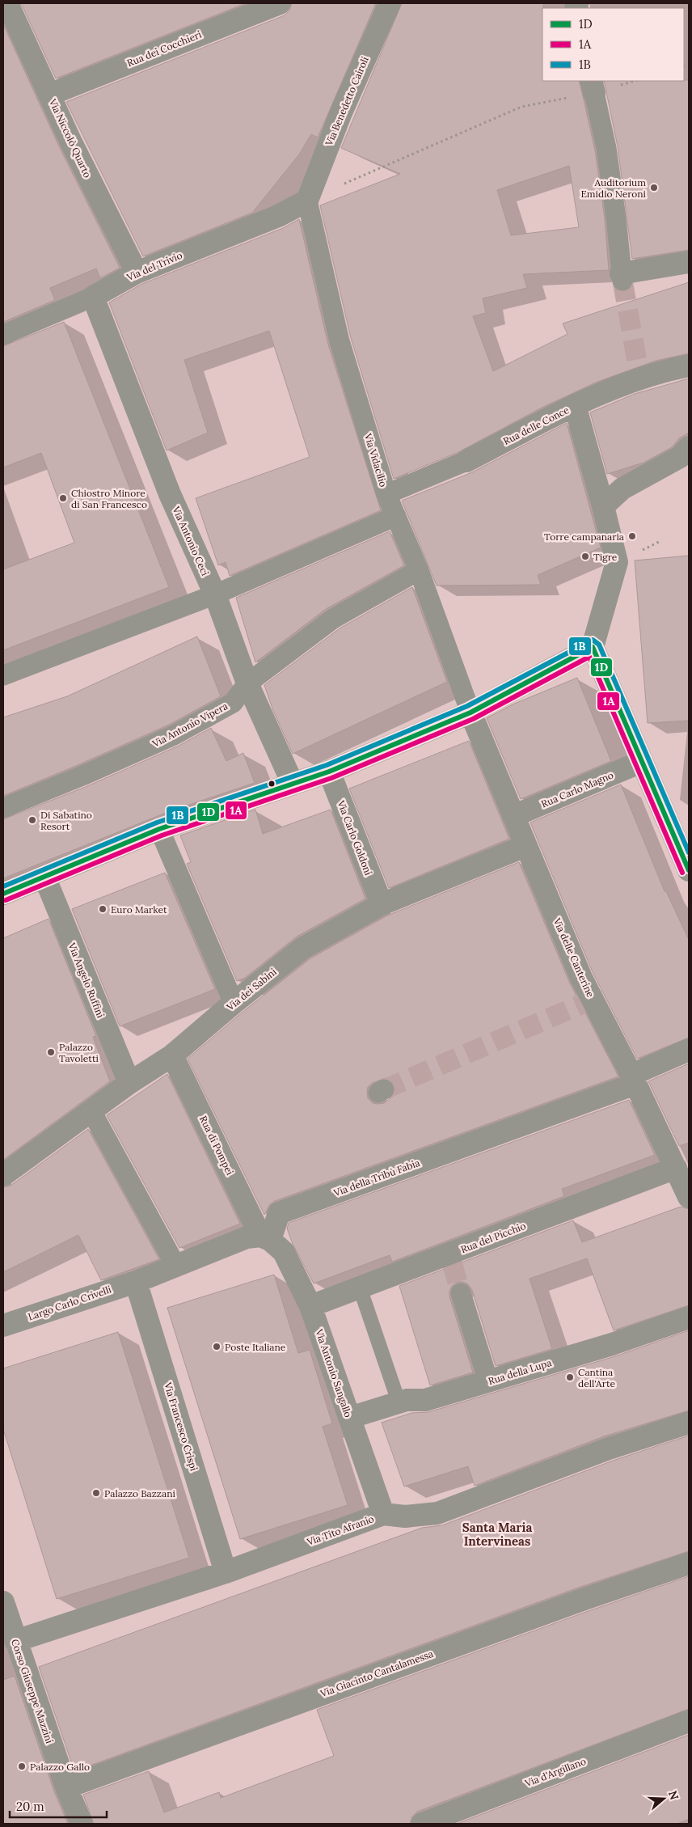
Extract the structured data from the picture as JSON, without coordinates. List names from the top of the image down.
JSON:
{
  "streets": {
    "street": [
      "Rua dei Cocchieri",
      "Via Benedetto Cairoli",
      "Via Niccolò Quarto",
      "Via del Trivio",
      "Rua delle Conce",
      "Via Vidacilio",
      "Via Antonio Ceci",
      "Via Antonio Vipera",
      "Rua Carlo Magno",
      "Via Carlo Goldoni",
      "Via delle Canterine",
      "Via Angelo Ruffini",
      "Via dei Sabini",
      "Rua di Pompei",
      "Via della Tribù Fabia",
      "Rua del Picchio",
      "Largo Carlo Crivelli",
      "Rua della Lupa",
      "Via Antonio Sangallo",
      "Via Francesco Crispi",
      "Via Tito Afranio",
      "Via Giacinto Cantalamessa",
      "Corso Giuseppe Mazzini",
      "Via d'Argillano"
    ]
  },
  "crossings": [
    ["Rua dei Cocchieri", "Via Niccolò Quarto"],
    ["Via Benedetto Cairoli", "Via del Trivio"],
    ["Via Benedetto Cairoli", "Via Vidacilio"],
    ["Via Niccolò Quarto", "Via del Trivio"],
    ["Via del Trivio", "Via Vidacilio"],
    ["Via del Trivio", "Via Antonio Ceci"],
    ["Rua delle Conce", "Via Vidacilio"],
    ["Via Vidacilio", "Via Antonio Vipera"],
    ["Via Vidacilio", "Via delle Canterine"],
    ["Via Antonio Ceci", "Via Antonio Vipera"],
    ["Rua Carlo Magno", "Via delle Canterine"],
    ["Via Carlo Goldoni", "Via dei Sabini"],
    ["Via delle Canterine", "Via dei Sabini"],
    ["Via delle Canterine", "Via della Tribù Fabia"],
    ["Via delle Canterine", "Rua del Picchio"],
    ["Via Angelo Ruffini", "Via dei Sabini"],
    ["Via dei Sabini", "Rua di Pompei"],
    ["Rua di Pompei", "Via della Tribù Fabia"],
    ["Rua di Pompei", "Via Antonio Sangallo"],
    ["Via della Tribù Fabia", "Via Antonio Sangallo"],
    ["Rua del Picchio", "Via Antonio Sangallo"],
    ["Largo Carlo Crivelli", "Via Francesco Crispi"],
    ["Rua della Lupa", "Via Antonio Sangallo"],
    ["Via Antonio Sangallo", "Via Tito Afranio"],
    ["Via Francesco Crispi", "Via Tito Afranio"],
    ["Via Tito Afranio", "Corso Giuseppe Mazzini"],
    ["Via Giacinto Cantalamessa", "Corso Giuseppe Mazzini"]
  ],
  "districts": ["Santa Maria Intervineas"],
  "places": [
    "Auditorium Emidio Neroni",
    "Chiostro Minore di San Francesco",
    "Torre campanaria",
    "Tigre",
    "Di Sabatino Resort",
    "Euro Market",
    "Palazzo Tavoletti",
    "Poste Italiane",
    "Cantina dell'Arte",
    "Palazzo Bazzani",
    "Palazzo Gallo"
  ],
  "lines": ["transit line 1B", "transit line 1D", "transit line 1A"],
  "legend": ["1D", "1A", "1B"],
  "scale_bar": "20 m",
  "north": "right"
}
